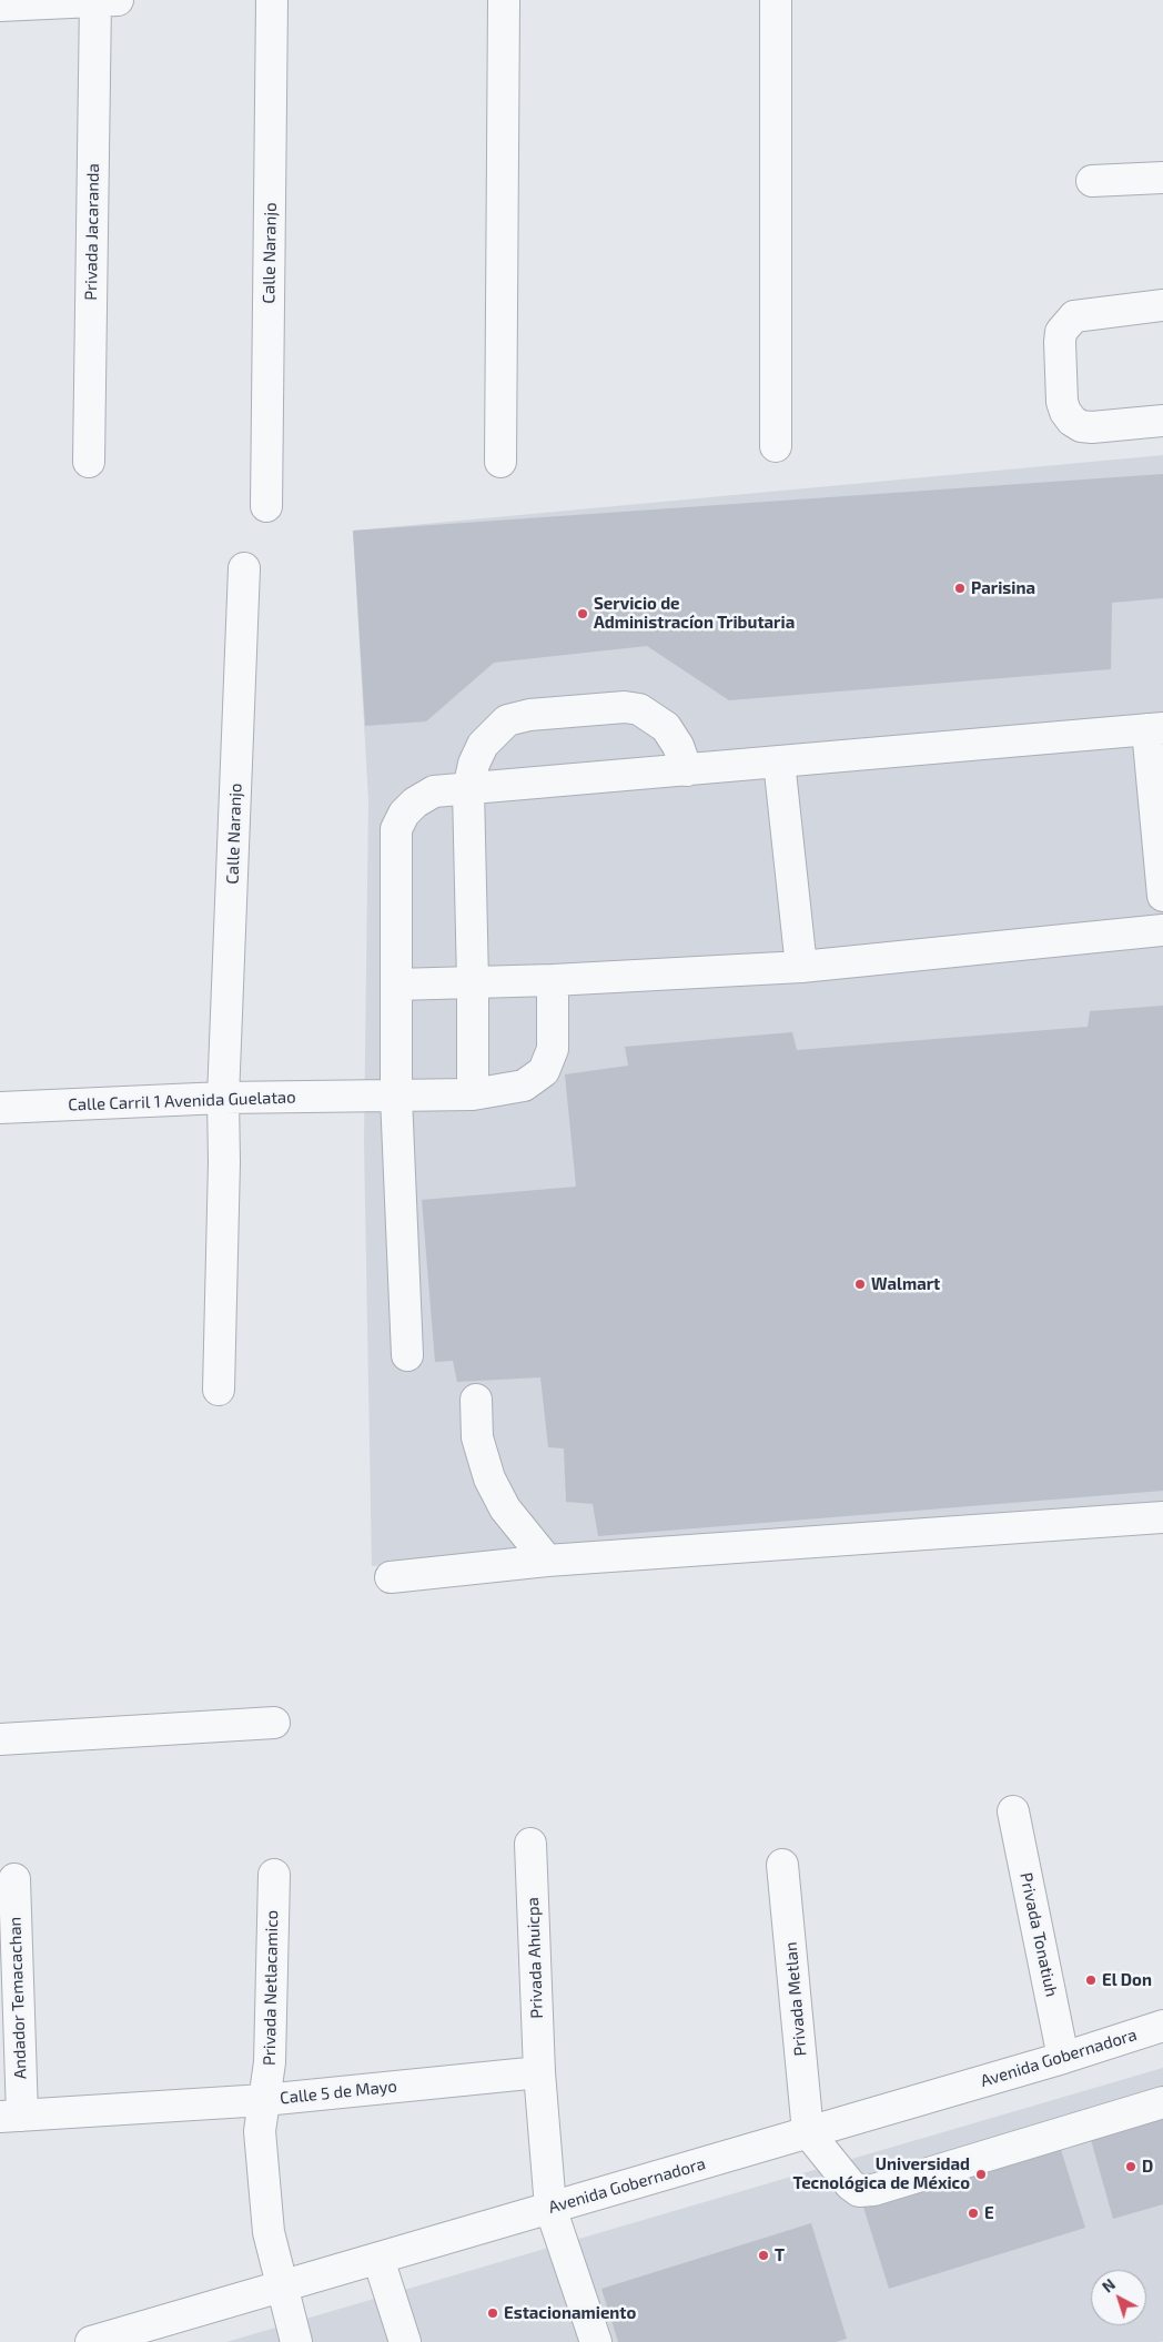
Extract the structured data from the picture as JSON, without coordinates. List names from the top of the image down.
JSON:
{
  "streets": {
    "street": [
      "Privada Jacaranda",
      "Calle Naranjo",
      "Calle Carril 1 Avenida Guelatao",
      "Privada Tonatiuh",
      "Privada Ahuicpa",
      "Privada Netlacamico",
      "Andador Temacachan",
      "Privada Metlan",
      "Avenida Gobernadora",
      "Calle 5 de Mayo"
    ]
  },
  "crossings": [
    ["Calle Naranjo", "Calle Carril 1 Avenida Guelatao"],
    ["Privada Tonatiuh", "Avenida Gobernadora"],
    ["Privada Ahuicpa", "Calle 5 de Mayo"],
    ["Privada Netlacamico", "Avenida Gobernadora"],
    ["Privada Netlacamico", "Calle 5 de Mayo"],
    ["Andador Temacachan", "Calle 5 de Mayo"],
    ["Privada Metlan", "Avenida Gobernadora"]
  ],
  "places": [
    "Parisina",
    "Servicio de Administracíon Tributaria",
    "Walmart",
    "El Don",
    "D",
    "Universidad Tecnológica de México",
    "E",
    "T",
    "Estacionamiento"
  ],
  "north": "top left"
}
